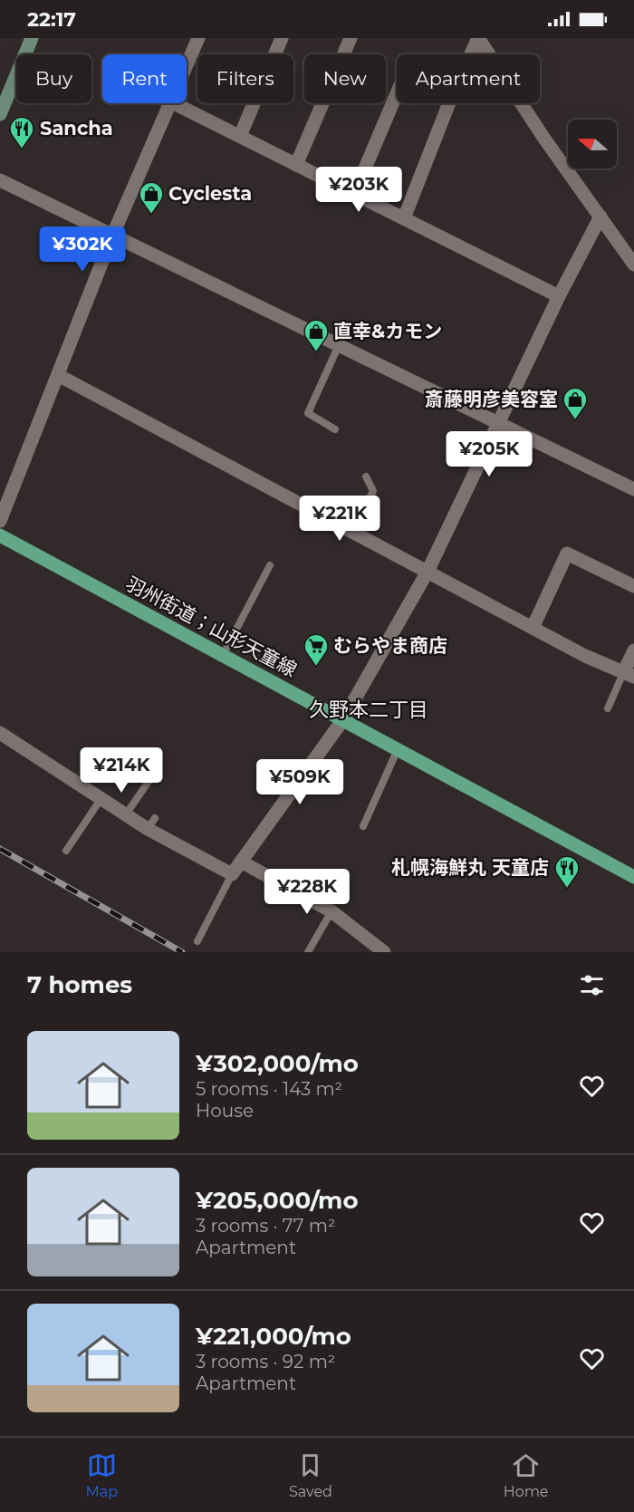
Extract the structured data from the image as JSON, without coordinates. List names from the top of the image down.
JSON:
{
  "streets": {
    "main road": ["羽州街道；山形天童線"]
  },
  "districts": ["久野本二丁目"],
  "places": {
    "restaurant": ["Sancha", "札幌海鮮丸 天童店"],
    "shop": ["Cyclesta", "直幸&カモン", "斎藤明彦美容室"],
    "supermarket": ["むらやま商店"]
  },
  "north": "left",
  "page": {
    "status": "22:17",
    "chip": [
      "Buy",
      "Rent",
      "Filters",
      "New",
      "Apartment"
    ],
    "price": [
      "¥203K",
      "¥302K",
      "¥205K",
      "¥221K",
      "¥214K",
      "¥509K",
      "¥228K"
    ],
    "heading": "7 homes",
    "list": [
      {
        "name": "¥302,000/mo",
        "note": "5 rooms · 143 m² · House"
      },
      {
        "name": "¥205,000/mo",
        "note": "3 rooms · 77 m² · Apartment"
      },
      {
        "name": "¥221,000/mo",
        "note": "3 rooms · 92 m² · Apartment"
      }
    ],
    "tabs": ["Map", "Saved", "Home"]
  }
}
